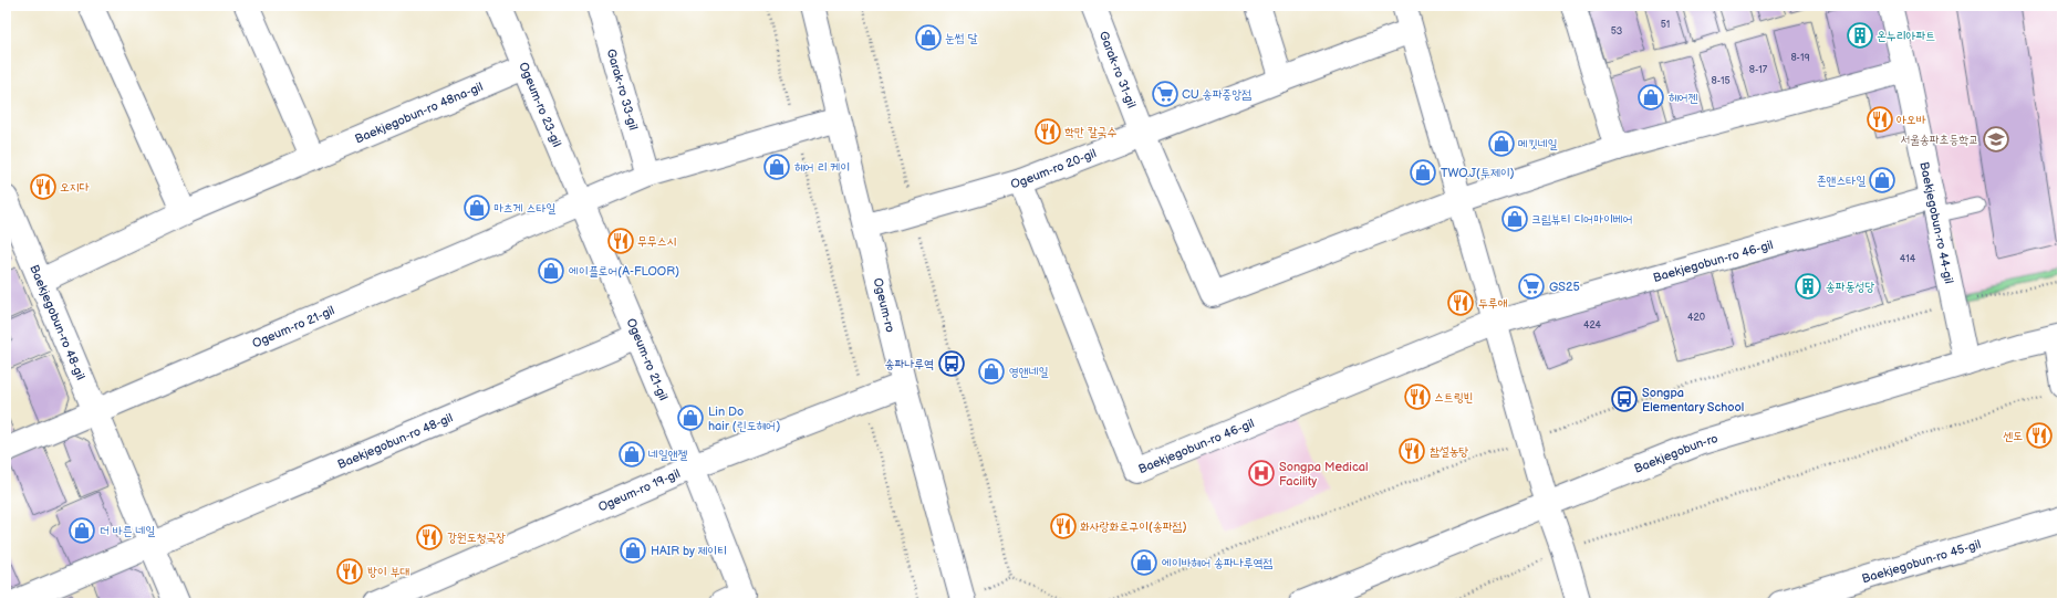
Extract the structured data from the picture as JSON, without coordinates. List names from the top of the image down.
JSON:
{
  "streets": {
    "street": [
      "Garak-ro 31-gil",
      "Garak-ro 33-gil",
      "Ogeum-ro 23-gil",
      "Baekjegobun-ro 48na-gil",
      "Ogeum-ro 20-gil",
      "Baekjegobun-ro 44-gil",
      "Baekjegobun-ro 46-gil",
      "Ogeum-ro",
      "Baekjegobun-ro 48-gil",
      "Ogeum-ro 21-gil",
      "Baekjegobun-ro",
      "Ogeum-ro 19-gil",
      "Baekjegobun-ro 45-gil"
    ]
  },
  "crossings": [
    ["Garak-ro 31-gil", "Ogeum-ro 20-gil"],
    ["Garak-ro 33-gil", "Ogeum-ro 21-gil"],
    ["Ogeum-ro 23-gil", "Baekjegobun-ro 48na-gil"],
    ["Ogeum-ro 23-gil", "Ogeum-ro 21-gil"],
    ["Baekjegobun-ro 48na-gil", "Baekjegobun-ro 48-gil"],
    ["Ogeum-ro 20-gil", "Baekjegobun-ro 46-gil"],
    ["Ogeum-ro 20-gil", "Ogeum-ro"],
    ["Baekjegobun-ro 44-gil", "Baekjegobun-ro 46-gil"],
    ["Baekjegobun-ro 44-gil", "Baekjegobun-ro"],
    ["Ogeum-ro", "Ogeum-ro 21-gil"],
    ["Ogeum-ro", "Ogeum-ro 19-gil"],
    ["Baekjegobun-ro 48-gil", "Ogeum-ro 21-gil"],
    ["Ogeum-ro 21-gil", "Ogeum-ro 19-gil"]
  ],
  "places": {
    "building": ["온누리아파트", "송파동성당"],
    "shop": [
      "눈썹 달",
      "헤어젠",
      "메킷네일",
      "헤어 리 케이",
      "TWO.J(투제이)",
      "존앤스타일",
      "마츠게 스타일",
      "크림뷰티 디어마이베어",
      "에이플로어(A-FLOOR)",
      "영앤네일",
      "Lin Do hair (린도헤어)",
      "네일앤젤",
      "더 바른 네일",
      "HAIR by 제이티",
      "에이바헤어 송파나루역점"
    ],
    "supermarket": ["CU 송파중앙점", "GS25"],
    "restaurant": [
      "아오바",
      "학만 칼국수",
      "오지다",
      "무무스시",
      "두루애",
      "스트링빈",
      "센도",
      "참설농탕",
      "화사랑화로구이(송파점)",
      "강원도청국장",
      "방이 부대"
    ],
    "school or university": ["서울송파초등학교"],
    "bus stop": ["송파나루역", "Songpa Elementary School"],
    "hospital": ["Songpa Medical Facility"]
  },
  "house_numbers": [
    "51",
    "53",
    "8-19",
    "8-17",
    "8-15",
    "414",
    "420",
    "424"
  ]
}
